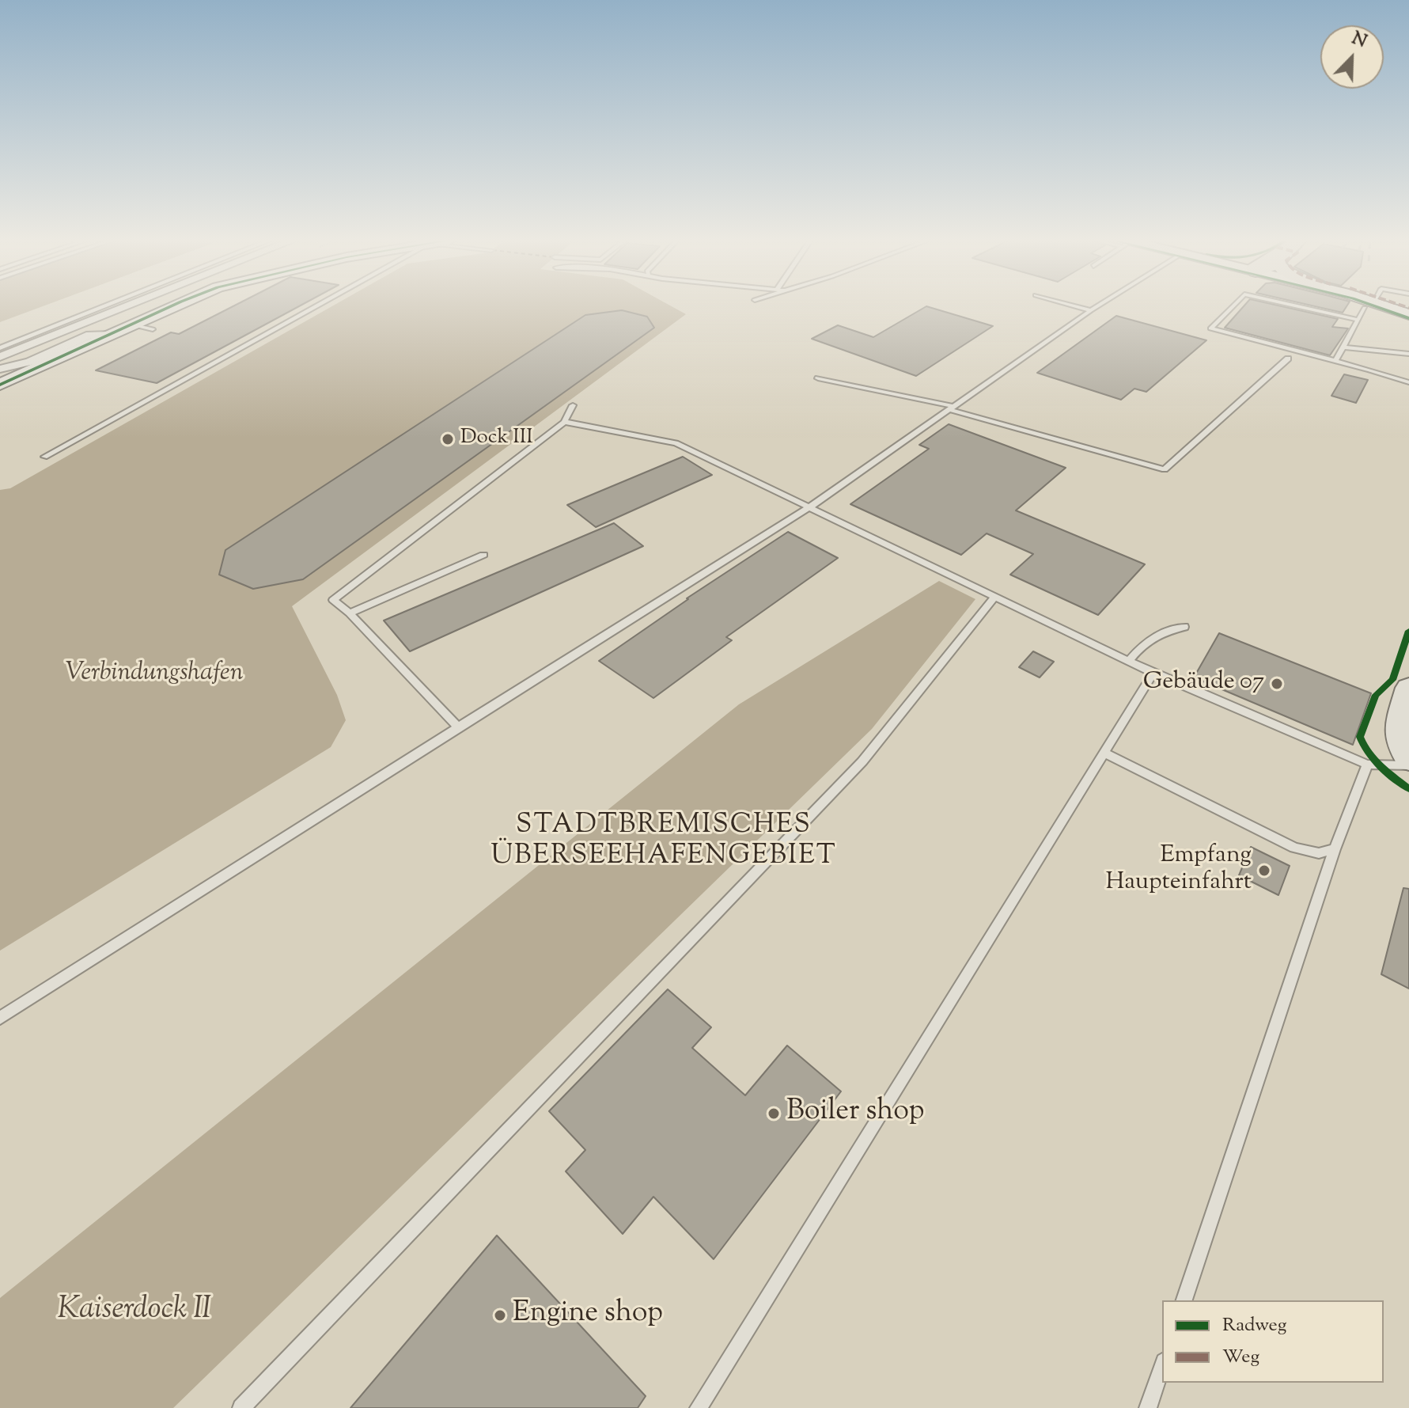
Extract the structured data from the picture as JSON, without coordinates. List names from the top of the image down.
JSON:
{
  "districts": ["STADTBREMISCHES ÜBERSEEHAFENGEBIET"],
  "water": ["Verbindungshafen", "Kaiserdock II"],
  "places": [
    "Dock III",
    "Gebäude 07",
    "Empfang Haupteinfahrt",
    "Boiler shop",
    "Engine shop"
  ],
  "legend": ["Radweg", "Weg"],
  "north": "top right"
}
